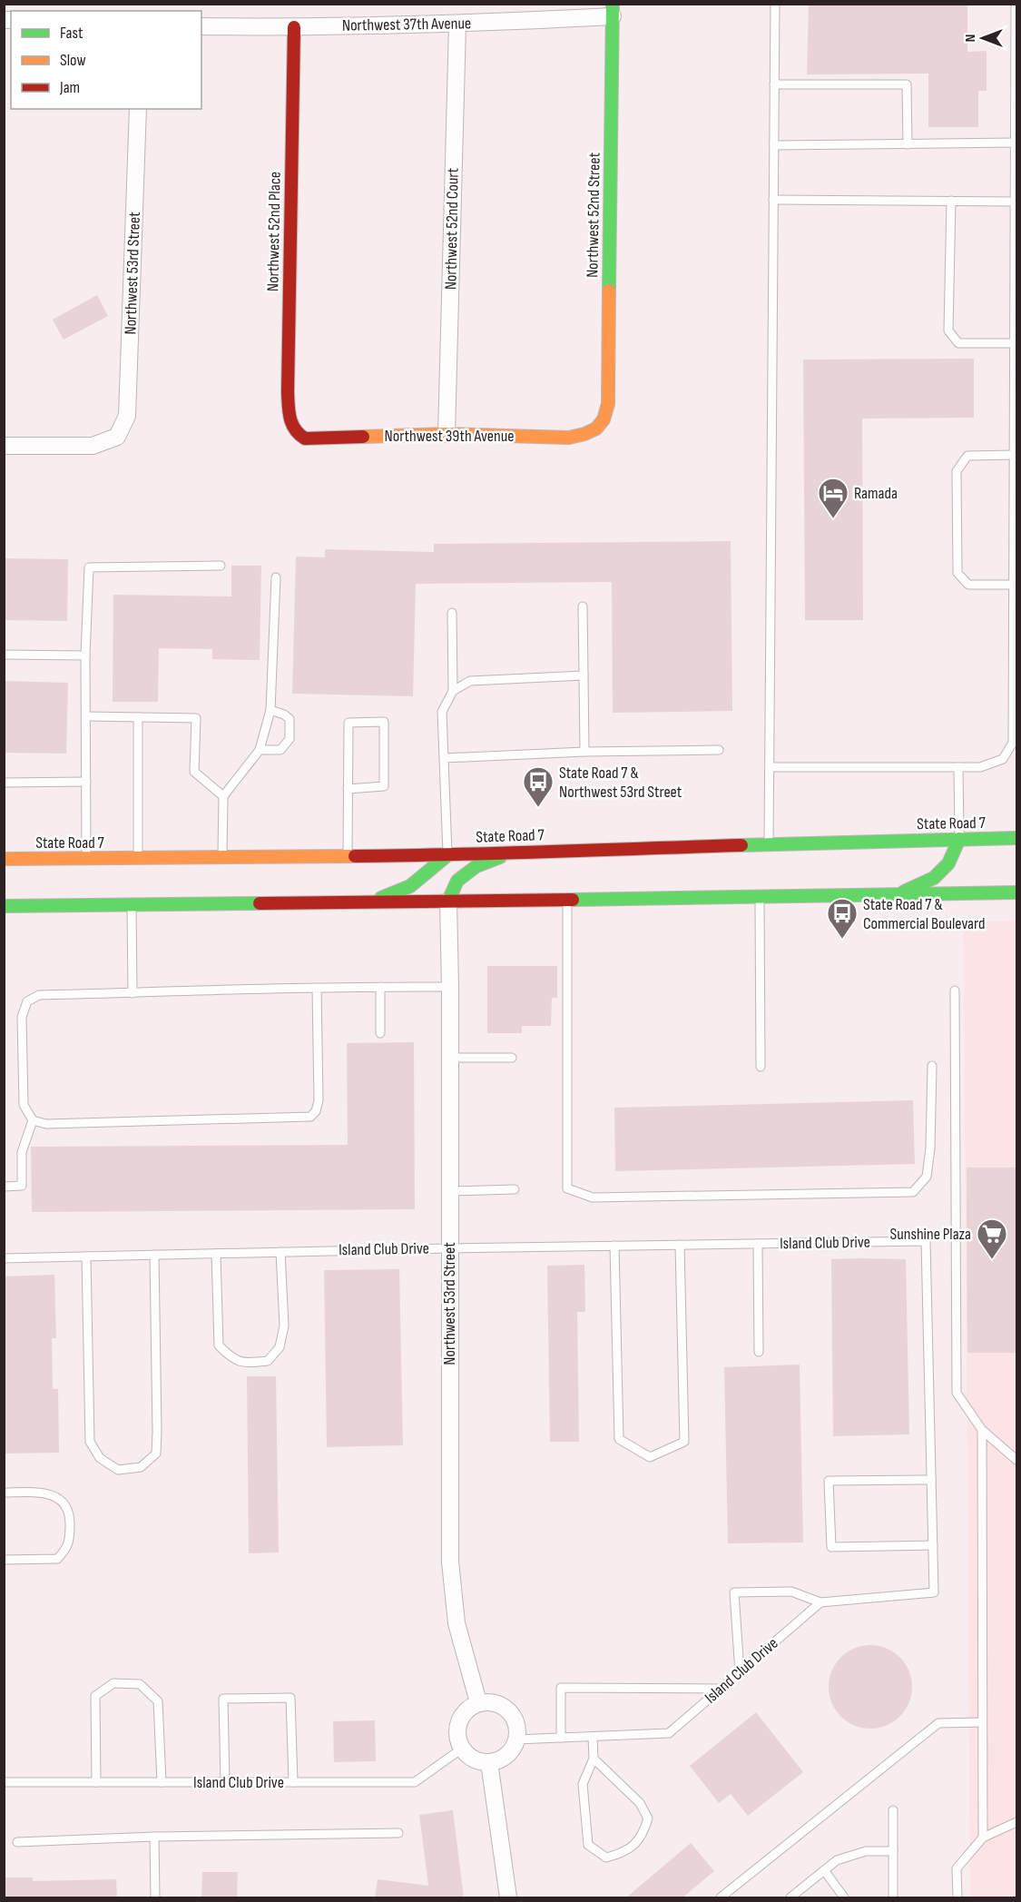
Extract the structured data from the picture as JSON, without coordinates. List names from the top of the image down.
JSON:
{
  "streets": {
    "main road": [
      "Northwest 52nd Street",
      "Northwest 52nd Place",
      "Northwest 39th Avenue",
      "State Road 7"
    ],
    "street": ["Northwest 37th Avenue", "Northwest 52nd Court", "Northwest 53rd Street"],
    "lane": ["Island Club Drive"]
  },
  "crossings": [
    ["Northwest 37th Avenue", "Northwest 52nd Street"],
    ["Northwest 37th Avenue", "Northwest 52nd Court"],
    ["Northwest 37th Avenue", "Northwest 52nd Place"],
    ["Northwest 52nd Street", "Northwest 39th Avenue"],
    ["Northwest 52nd Court", "Northwest 39th Avenue"],
    ["Northwest 52nd Place", "Northwest 39th Avenue"],
    ["Northwest 53rd Street", "Island Club Drive"]
  ],
  "places": {
    "hotel": ["Ramada"],
    "bus stop": ["State Road 7 & Northwest 53rd Street", "State Road 7 & Commercial Boulevard"],
    "supermarket": ["Sunshine Plaza"]
  },
  "legend": ["Fast", "Slow", "Jam"],
  "north": "left"
}
